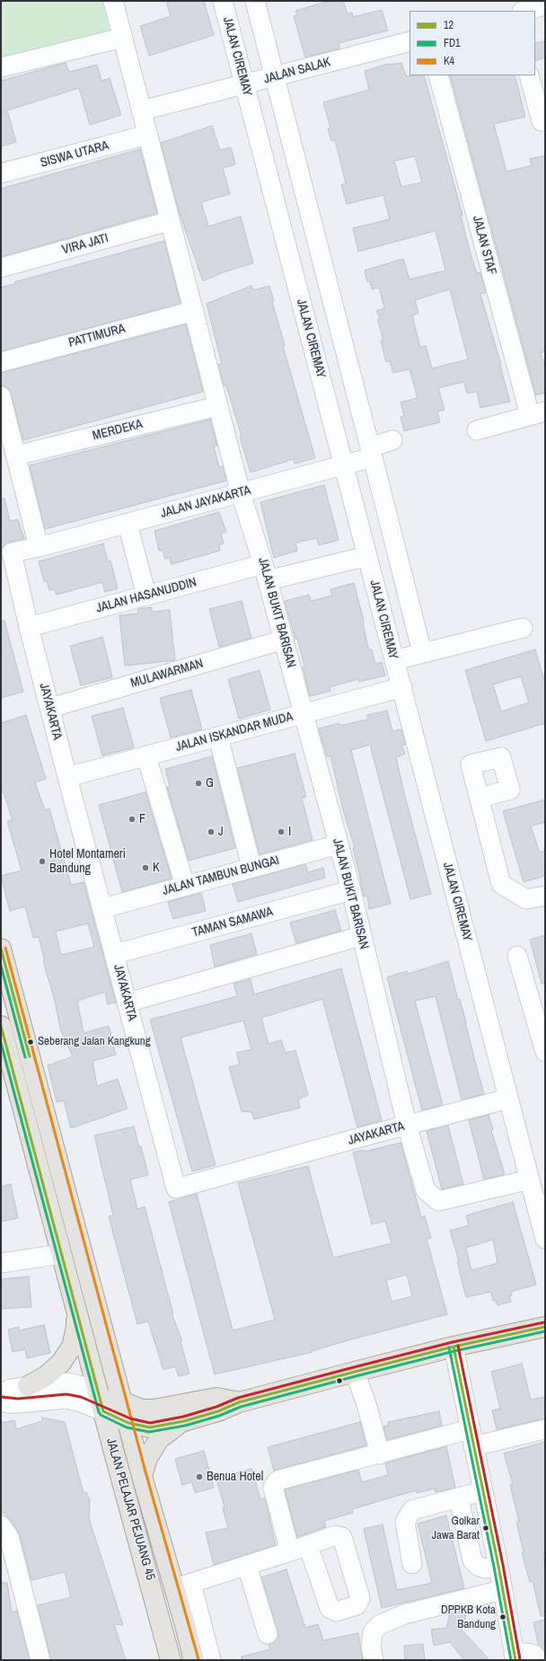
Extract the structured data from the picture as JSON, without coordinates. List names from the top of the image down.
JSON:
{
  "streets": {
    "main road": ["JALAN PELAJAR PEJUANG 45"],
    "street": [
      "JALAN CIREMAY",
      "JALAN SALAK",
      "SISWA UTARA",
      "VIRA JATI",
      "JALAN STAF",
      "PATTIMURA",
      "MERDEKA",
      "JALAN JAYAKARTA",
      "JALAN HASANUDDIN",
      "JALAN BUKIT BARISAN",
      "MULAWARMAN",
      "JAYAKARTA",
      "JALAN ISKANDAR MUDA",
      "JALAN TAMBUN BUNGAI",
      "TAMAN SAMAWA"
    ]
  },
  "crossings": [
    ["JALAN CIREMAY", "JALAN SALAK"],
    ["JALAN CIREMAY", "JALAN JAYAKARTA"],
    ["JALAN CIREMAY", "JALAN HASANUDDIN"],
    ["JALAN CIREMAY", "JALAN BUKIT BARISAN"],
    ["JALAN CIREMAY", "JAYAKARTA"],
    ["JALAN CIREMAY", "JALAN ISKANDAR MUDA"],
    ["JALAN SALAK", "JALAN BUKIT BARISAN"],
    ["SISWA UTARA", "JALAN BUKIT BARISAN"],
    ["VIRA JATI", "JALAN BUKIT BARISAN"],
    ["PATTIMURA", "JALAN BUKIT BARISAN"],
    ["MERDEKA", "JALAN BUKIT BARISAN"],
    ["JALAN JAYAKARTA", "JALAN BUKIT BARISAN"],
    ["JALAN JAYAKARTA", "JAYAKARTA"],
    ["JALAN HASANUDDIN", "JALAN BUKIT BARISAN"],
    ["JALAN HASANUDDIN", "JAYAKARTA"],
    ["JALAN BUKIT BARISAN", "MULAWARMAN"],
    ["JALAN BUKIT BARISAN", "JAYAKARTA"],
    ["JALAN BUKIT BARISAN", "JALAN ISKANDAR MUDA"],
    ["JALAN BUKIT BARISAN", "JALAN TAMBUN BUNGAI"],
    ["JALAN BUKIT BARISAN", "TAMAN SAMAWA"],
    ["MULAWARMAN", "JAYAKARTA"],
    ["JAYAKARTA", "JALAN ISKANDAR MUDA"],
    ["JAYAKARTA", "JALAN TAMBUN BUNGAI"],
    ["JAYAKARTA", "TAMAN SAMAWA"]
  ],
  "places": [
    "G",
    "F",
    "J",
    "I",
    "Hotel Montameri Bandung",
    "K",
    "Seberang Jalan Kangkung",
    "Benua Hotel",
    "Golkar Jawa Barat",
    "DPPKB Kota Bandung"
  ],
  "lines": ["transit line K4", "transit line 12", "transit line FD1"],
  "legend": ["12", "FD1", "K4"]
}
